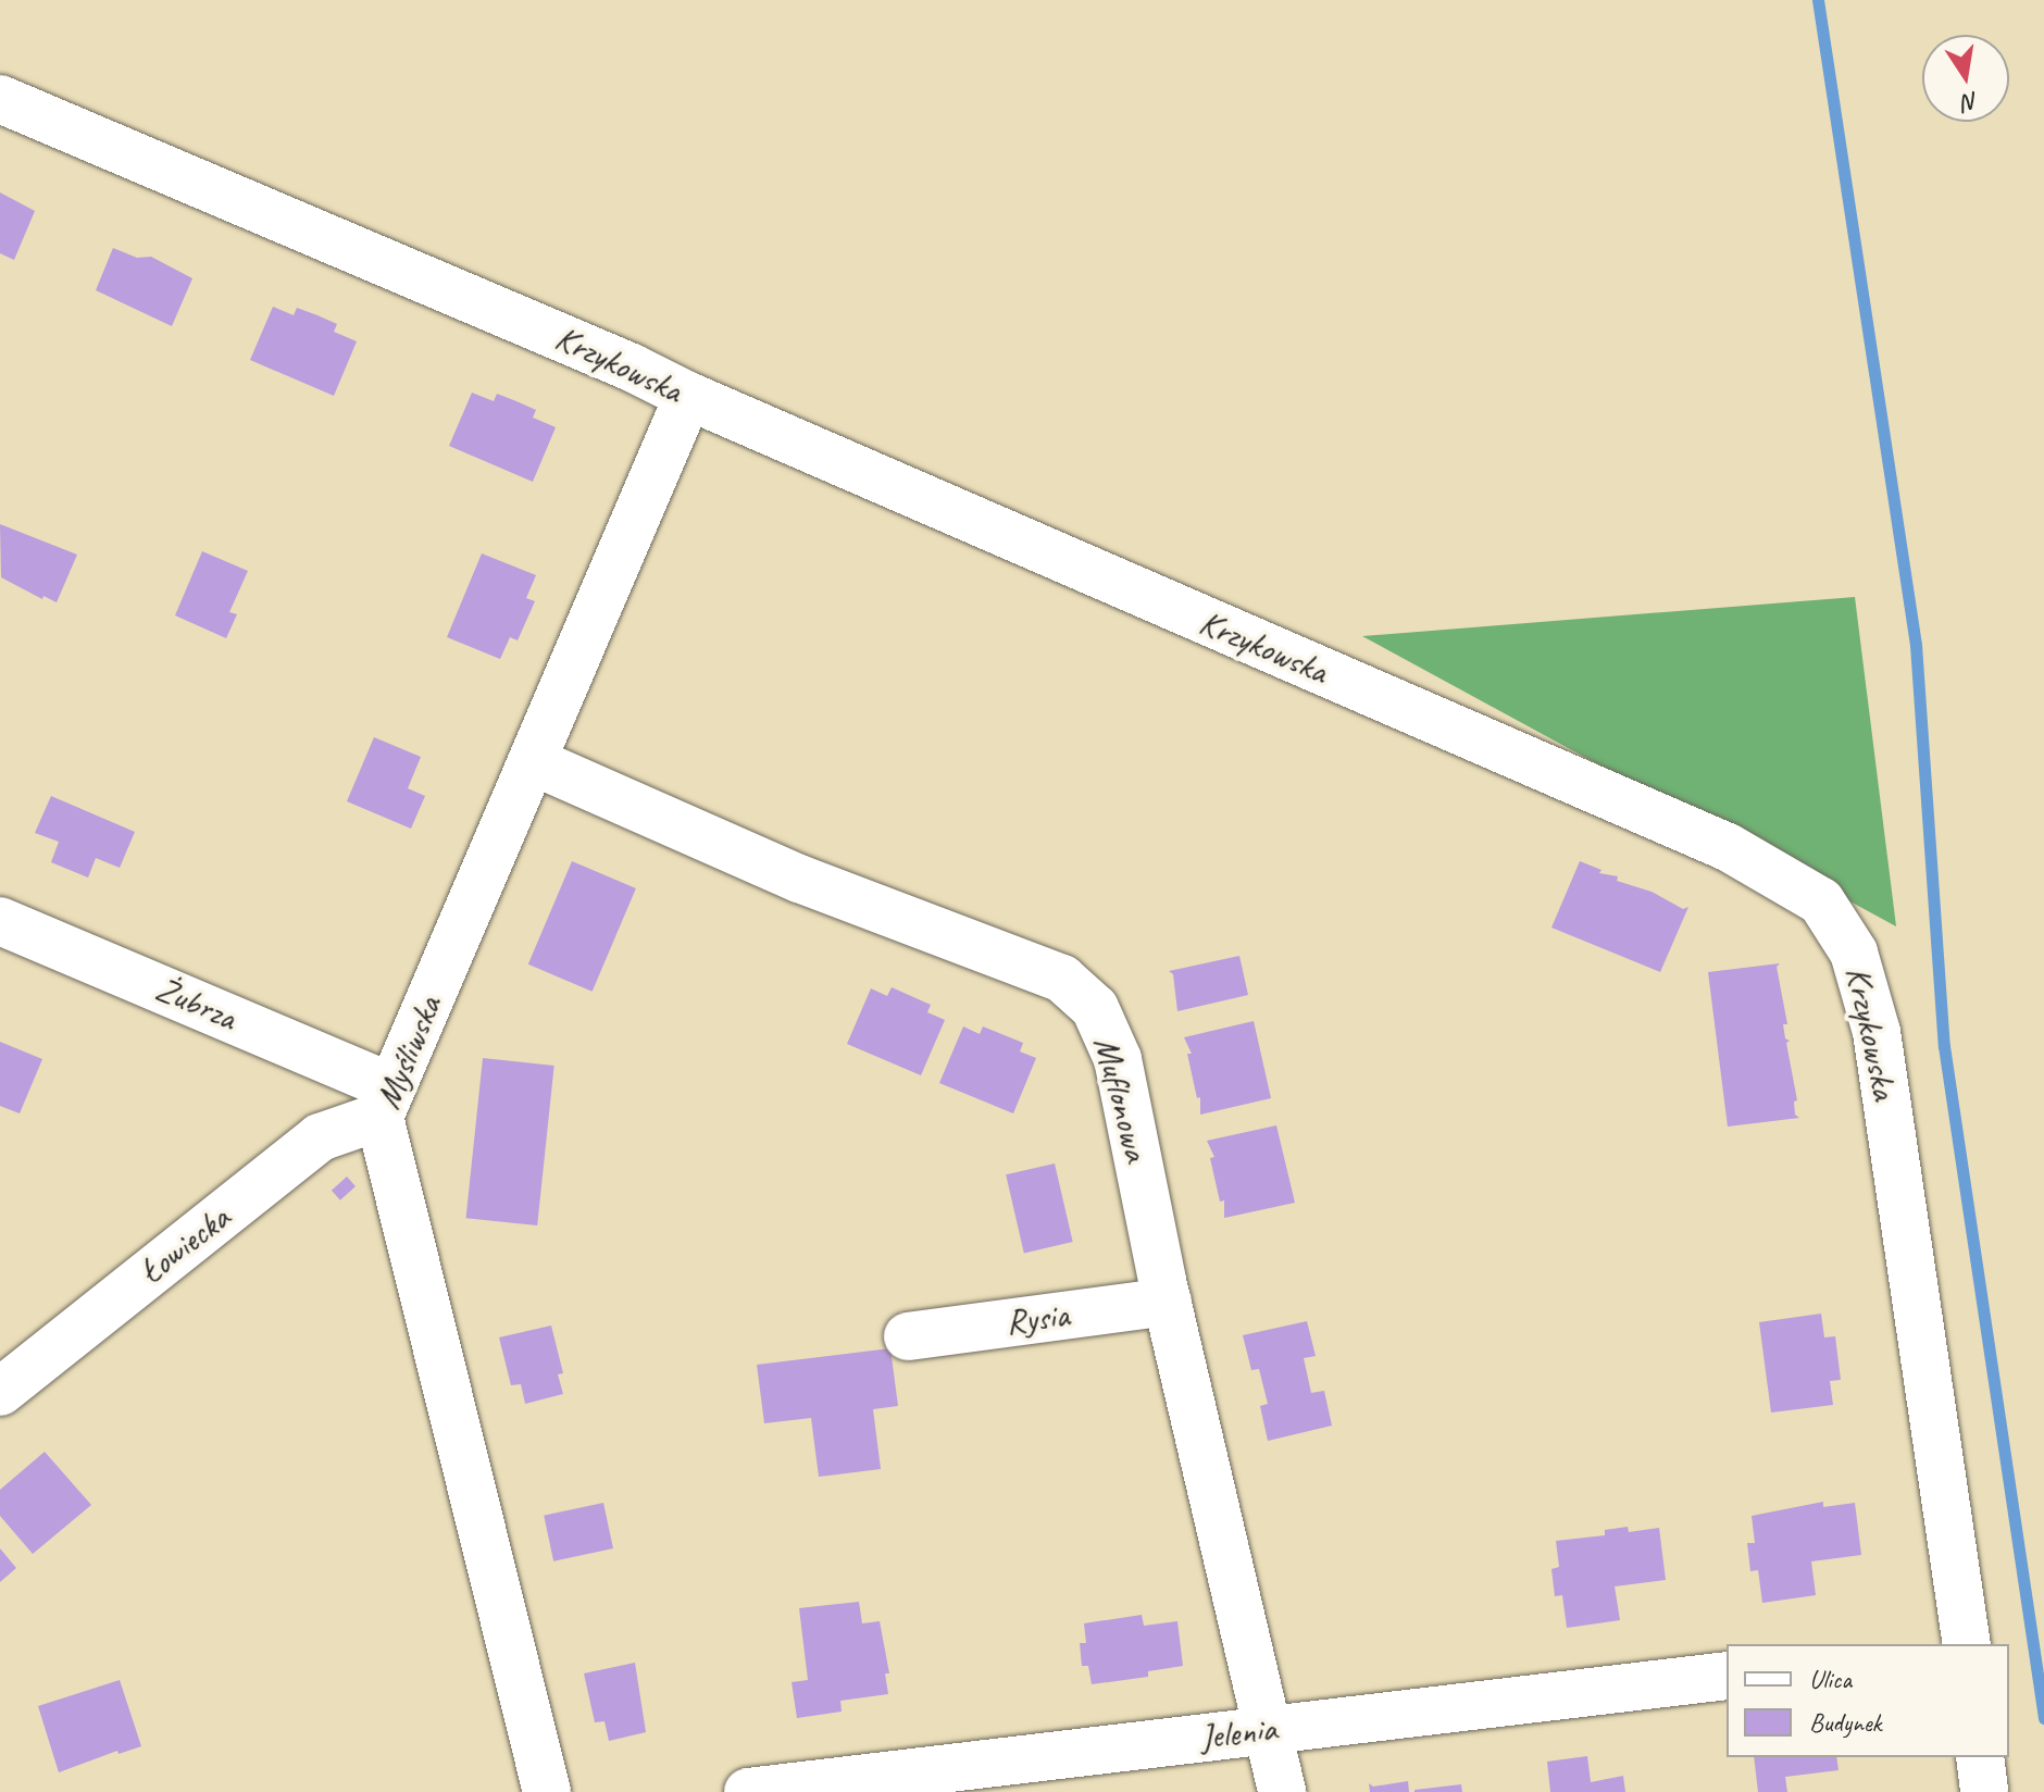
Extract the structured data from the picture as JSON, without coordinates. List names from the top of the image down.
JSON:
{
  "streets": {
    "street": [
      "Krzykowska",
      "Żubrza",
      "Myśliwska",
      "Muflonowa",
      "Łowiecka",
      "Rysia",
      "Jelenia"
    ]
  },
  "crossings": [
    ["Krzykowska", "Myśliwska"],
    ["Żubrza", "Myśliwska"],
    ["Żubrza", "Łowiecka"],
    ["Myśliwska", "Muflonowa"],
    ["Myśliwska", "Łowiecka"],
    ["Muflonowa", "Rysia"],
    ["Muflonowa", "Jelenia"]
  ],
  "legend": ["Ulica", "Budynek"],
  "north": "bottom"
}
